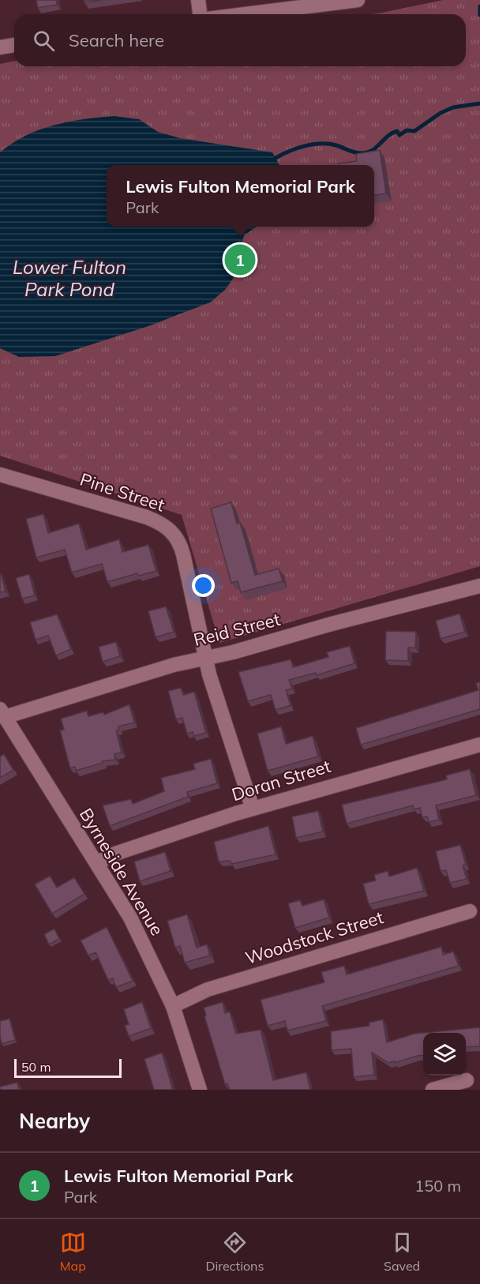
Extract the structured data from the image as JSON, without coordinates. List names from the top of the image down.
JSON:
{
  "streets": {
    "street": [
      "Pine Street",
      "Reid Street",
      "Doran Street",
      "Byrneside Avenue",
      "Woodstock Street"
    ]
  },
  "crossings": [
    ["Pine Street", "Reid Street"],
    ["Pine Street", "Doran Street"],
    ["Reid Street", "Byrneside Avenue"],
    ["Doran Street", "Byrneside Avenue"],
    ["Byrneside Avenue", "Woodstock Street"]
  ],
  "water": ["Lower Fulton Park Pond"],
  "scale_bar": "50 m",
  "page": {
    "search": "Search here",
    "popup": ["Lewis Fulton Memorial Park", "Park"],
    "pins": "1",
    "scale": "50 m",
    "heading": "Nearby",
    "list": [
      {
        "mark": "1",
        "name": "Lewis Fulton Memorial Park",
        "note": "Park",
        "value": "150 m"
      }
    ],
    "nav": ["Map", "Directions", "Saved"]
  }
}
